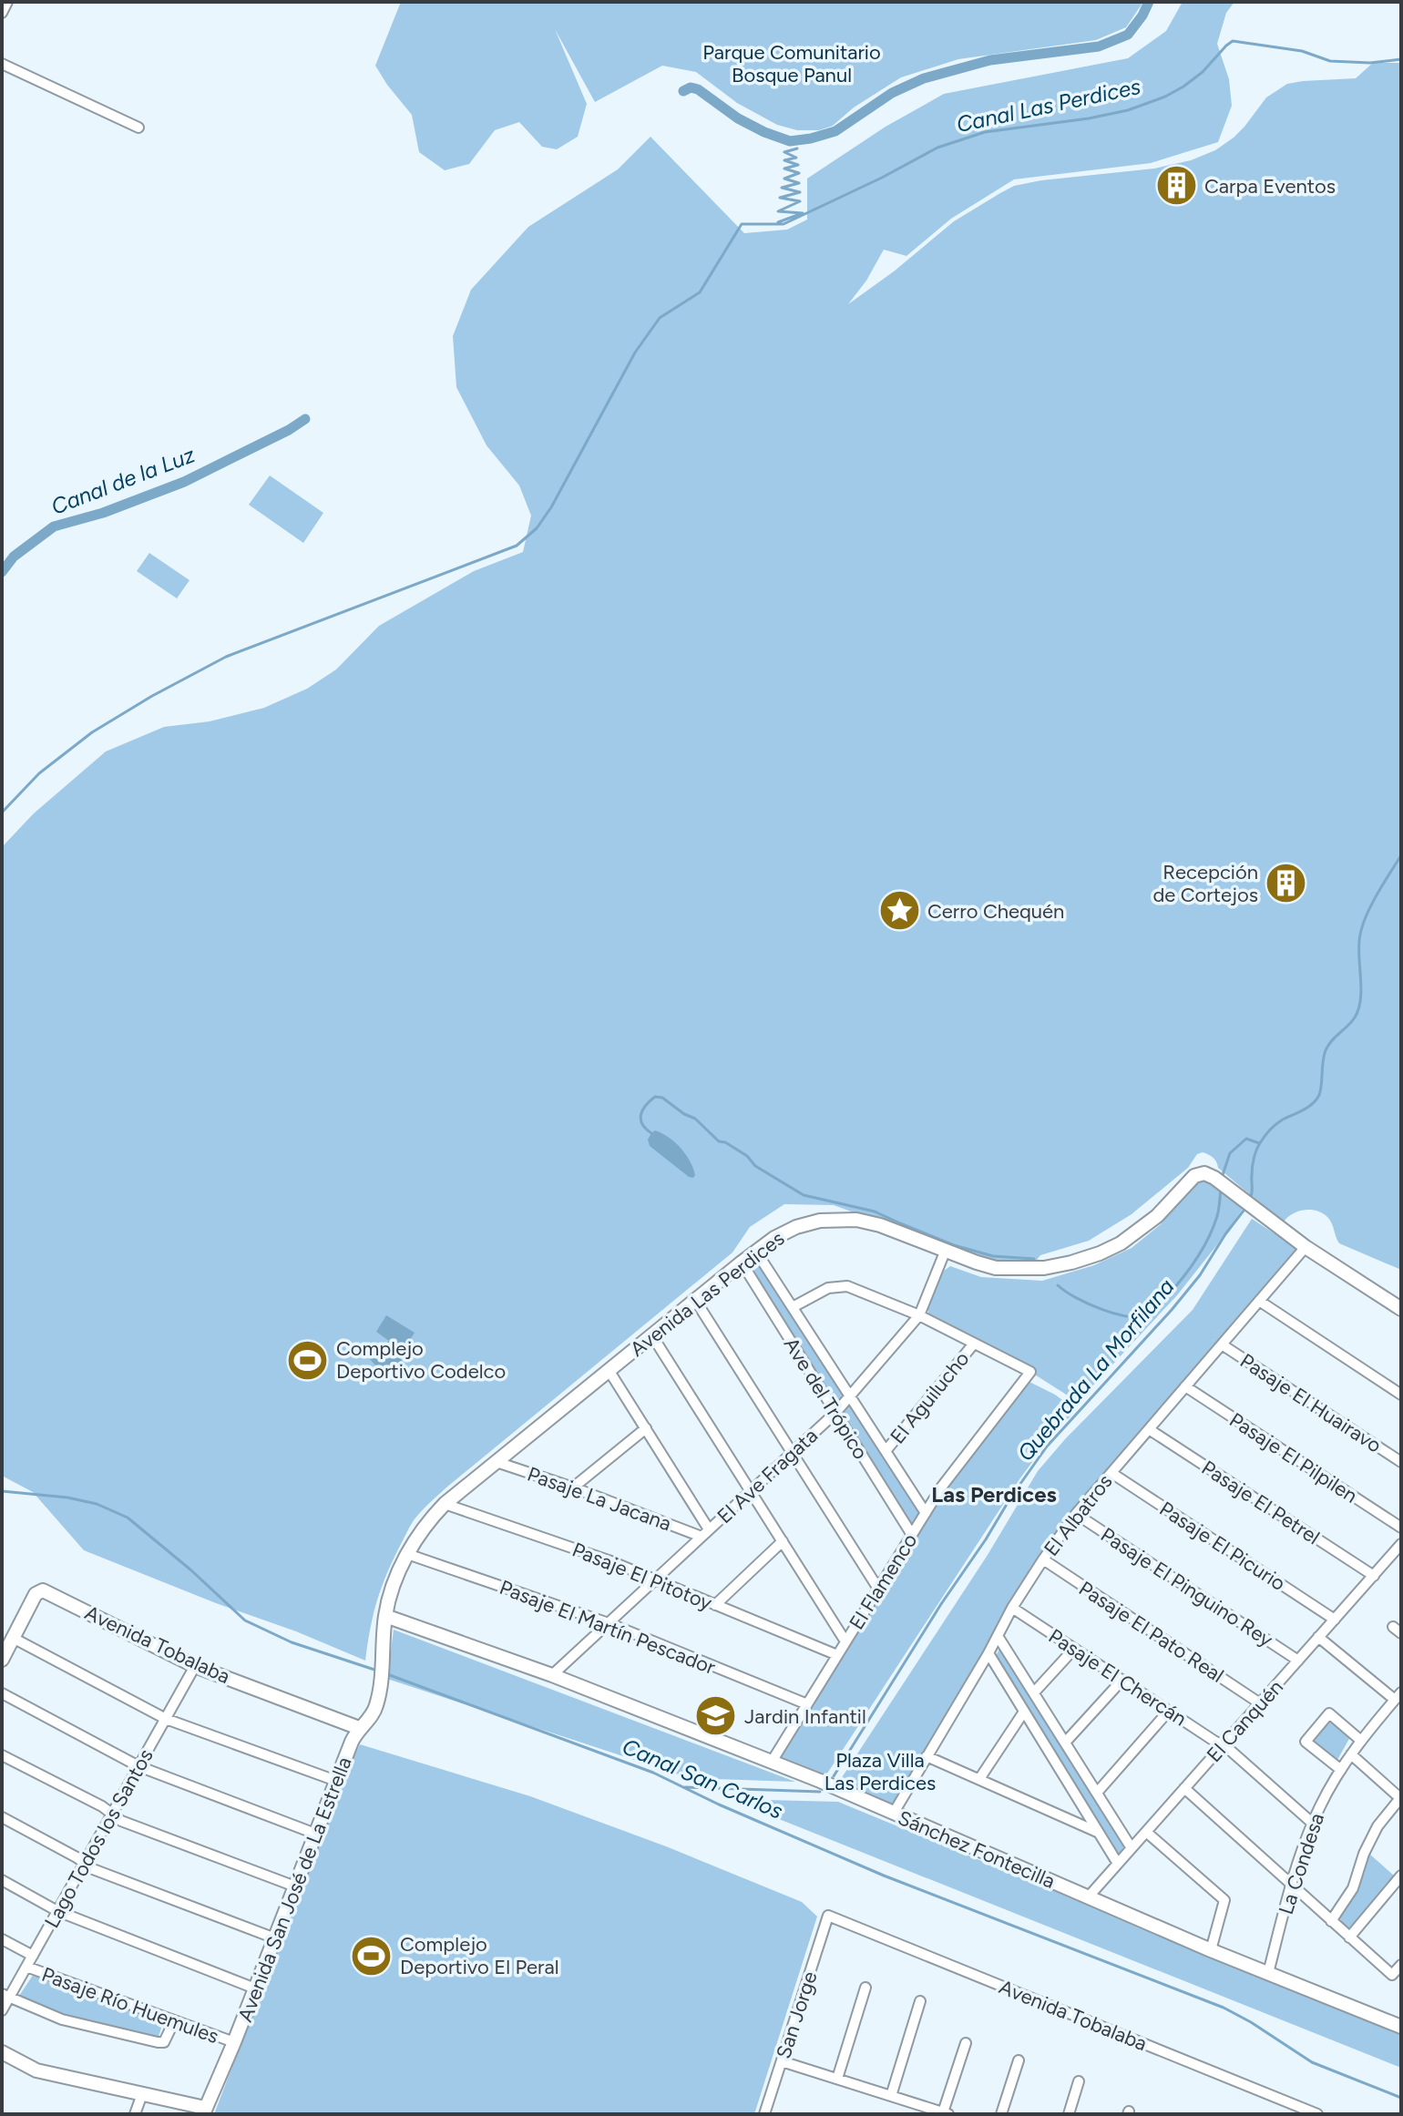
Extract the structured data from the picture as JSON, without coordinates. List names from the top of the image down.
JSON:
{
  "streets": {
    "street": [
      "Avenida Las Perdices",
      "El Aguilucho",
      "Ave del Trópico",
      "Pasaje El Huairavo",
      "Pasaje El Pilpilen",
      "El Ave Fragata",
      "Pasaje La Jacana",
      "Pasaje El Petrel",
      "El Albatros",
      "Pasaje El Picurio",
      "Pasaje El Pitotoy",
      "El Flamenco",
      "Pasaje El Pinguino Rey",
      "Pasaje El Martín Pescador",
      "Pasaje El Pato Real",
      "Avenida Tobalaba",
      "Pasaje El Chercán",
      "El Canquén",
      "Lago Todos los Santos",
      "Sánchez Fontecilla",
      "La Condesa",
      "Avenida San José de La Estrella",
      "Pasaje Río Huemules",
      "San Jorge"
    ]
  },
  "crossings": [
    ["Avenida Las Perdices", "Ave del Trópico"],
    ["Avenida Las Perdices", "El Ave Fragata"],
    ["Avenida Las Perdices", "Pasaje La Jacana"],
    ["Avenida Las Perdices", "El Albatros"],
    ["Avenida Las Perdices", "Pasaje El Pitotoy"],
    ["Avenida Las Perdices", "Pasaje El Martín Pescador"],
    ["Avenida Las Perdices", "Sánchez Fontecilla"],
    ["Avenida Las Perdices", "Avenida San José de La Estrella"],
    ["El Aguilucho", "Ave del Trópico"],
    ["El Aguilucho", "El Flamenco"],
    ["Ave del Trópico", "El Ave Fragata"],
    ["Ave del Trópico", "El Flamenco"],
    ["Pasaje El Huairavo", "El Albatros"],
    ["Pasaje El Pilpilen", "El Albatros"],
    ["El Ave Fragata", "Pasaje La Jacana"],
    ["El Ave Fragata", "Pasaje El Pitotoy"],
    ["El Ave Fragata", "Pasaje El Martín Pescador"],
    ["El Ave Fragata", "Sánchez Fontecilla"],
    ["Pasaje El Petrel", "El Albatros"],
    ["Pasaje El Petrel", "El Canquén"],
    ["El Albatros", "Pasaje El Picurio"],
    ["El Albatros", "Pasaje El Pinguino Rey"],
    ["El Albatros", "Pasaje El Pato Real"],
    ["El Albatros", "Pasaje El Chercán"],
    ["El Albatros", "Sánchez Fontecilla"],
    ["Pasaje El Picurio", "El Canquén"],
    ["Pasaje El Pitotoy", "El Flamenco"],
    ["El Flamenco", "Pasaje El Martín Pescador"],
    ["El Flamenco", "Sánchez Fontecilla"],
    ["Pasaje El Pinguino Rey", "El Canquén"],
    ["Pasaje El Pato Real", "El Canquén"],
    ["Avenida Tobalaba", "Lago Todos los Santos"],
    ["Avenida Tobalaba", "Avenida San José de La Estrella"],
    ["Avenida Tobalaba", "San Jorge"],
    ["Pasaje El Chercán", "El Canquén"],
    ["Pasaje El Chercán", "La Condesa"],
    ["El Canquén", "Sánchez Fontecilla"],
    ["Lago Todos los Santos", "Pasaje Río Huemules"],
    ["Sánchez Fontecilla", "La Condesa"],
    ["Avenida San José de La Estrella", "Pasaje Río Huemules"]
  ],
  "districts": ["Las Perdices"],
  "water": [
    "Canal Las Perdices",
    "Canal de la Luz",
    "Quebrada La Morfilana",
    "Canal San Carlos"
  ],
  "parks": ["Parque Comunitario Bosque Panul", "Plaza Villa Las Perdices"],
  "places": {
    "building": ["Carpa Eventos", "Recepción de Cortejos"],
    "place": ["Cerro Chequén"],
    "sports": ["Complejo Deportivo Codelco", "Complejo Deportivo El Peral"],
    "school or university": ["Jardin Infantil"]
  }
}
